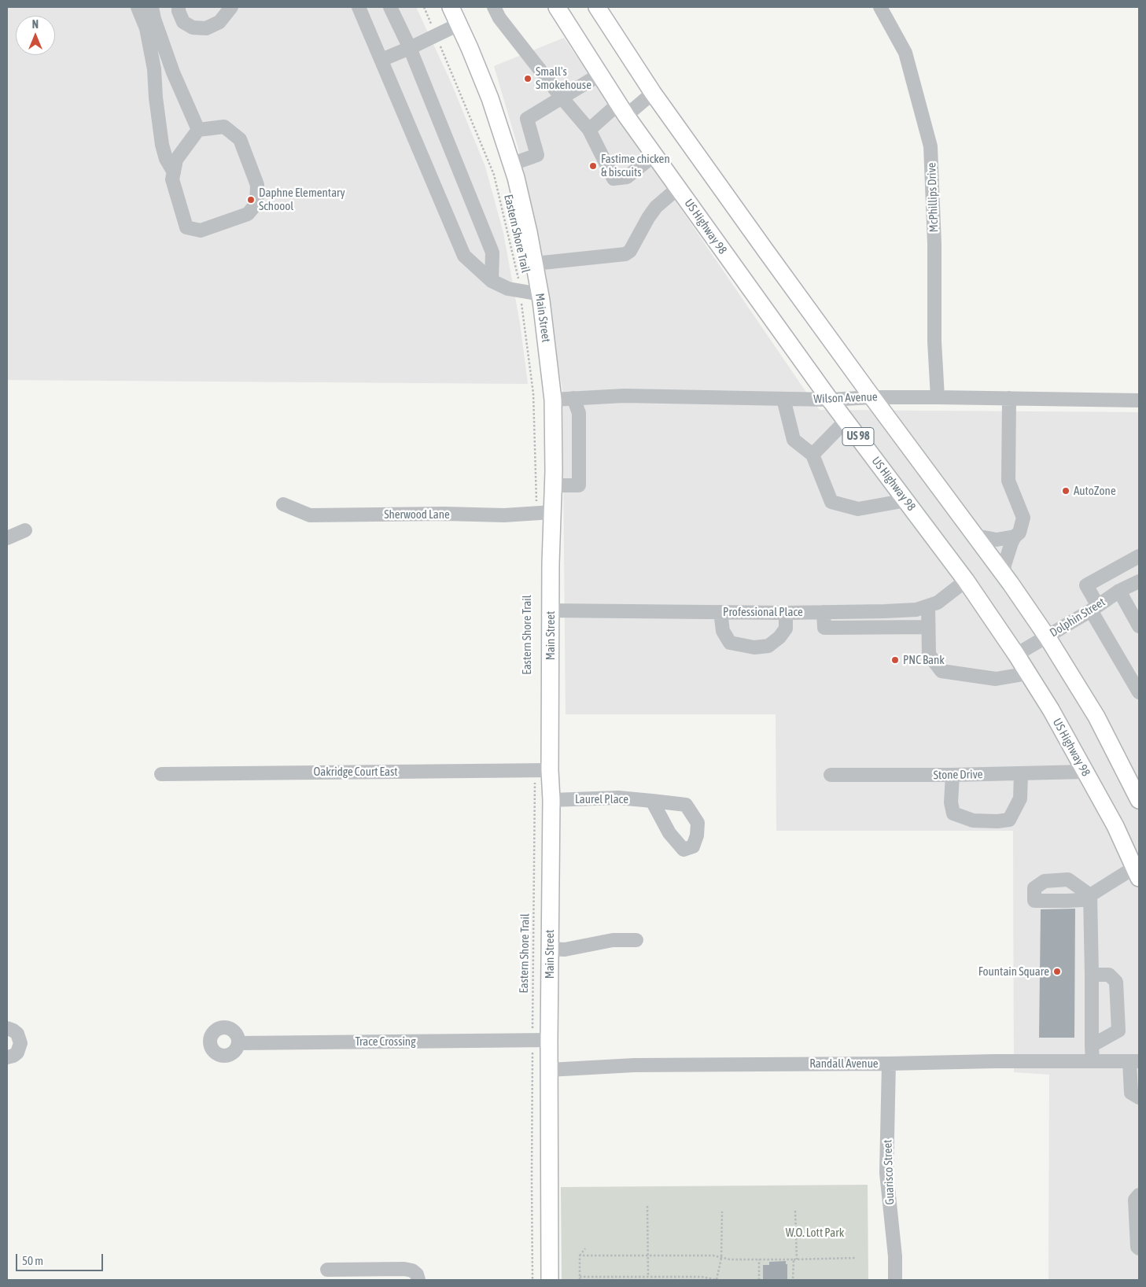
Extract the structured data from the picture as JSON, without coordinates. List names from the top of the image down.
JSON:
{
  "streets": {
    "main road": ["US Highway 98", "Main Street", "US 98"],
    "street": [
      "McPhillips Drive",
      "Wilson Avenue",
      "Sherwood Lane",
      "Professional Place",
      "Dolphin Street",
      "Oakridge Court East",
      "Stone Drive",
      "Laurel Place",
      "Trace Crossing",
      "Randall Avenue",
      "Guarisco Street"
    ],
    "path": ["Eastern Shore Trail"]
  },
  "crossings": [
    ["McPhillips Drive", "Wilson Avenue"],
    ["US Highway 98", "Wilson Avenue"],
    ["US Highway 98", "Professional Place"],
    ["US Highway 98", "Dolphin Street"],
    ["US Highway 98", "Stone Drive"],
    ["Eastern Shore Trail", "Main Street"],
    ["Eastern Shore Trail", "Sherwood Lane"],
    ["Eastern Shore Trail", "Oakridge Court East"],
    ["Eastern Shore Trail", "Trace Crossing"],
    ["Main Street", "Wilson Avenue"],
    ["Main Street", "Sherwood Lane"],
    ["Main Street", "Professional Place"],
    ["Main Street", "Oakridge Court East"],
    ["Main Street", "Laurel Place"],
    ["Main Street", "Trace Crossing"],
    ["Main Street", "Randall Avenue"],
    ["Wilson Avenue", "US 98"],
    ["US 98", "Dolphin Street"],
    ["Randall Avenue", "Guarisco Street"]
  ],
  "parks": ["W.O. Lott Park"],
  "places": [
    "Small's Smokehouse",
    "Fastime chicken & biscuits",
    "Daphne Elementary Schoool",
    "AutoZone",
    "PNC Bank",
    "Fountain Square"
  ],
  "scale_bar": "50 m",
  "north": "top"
}
